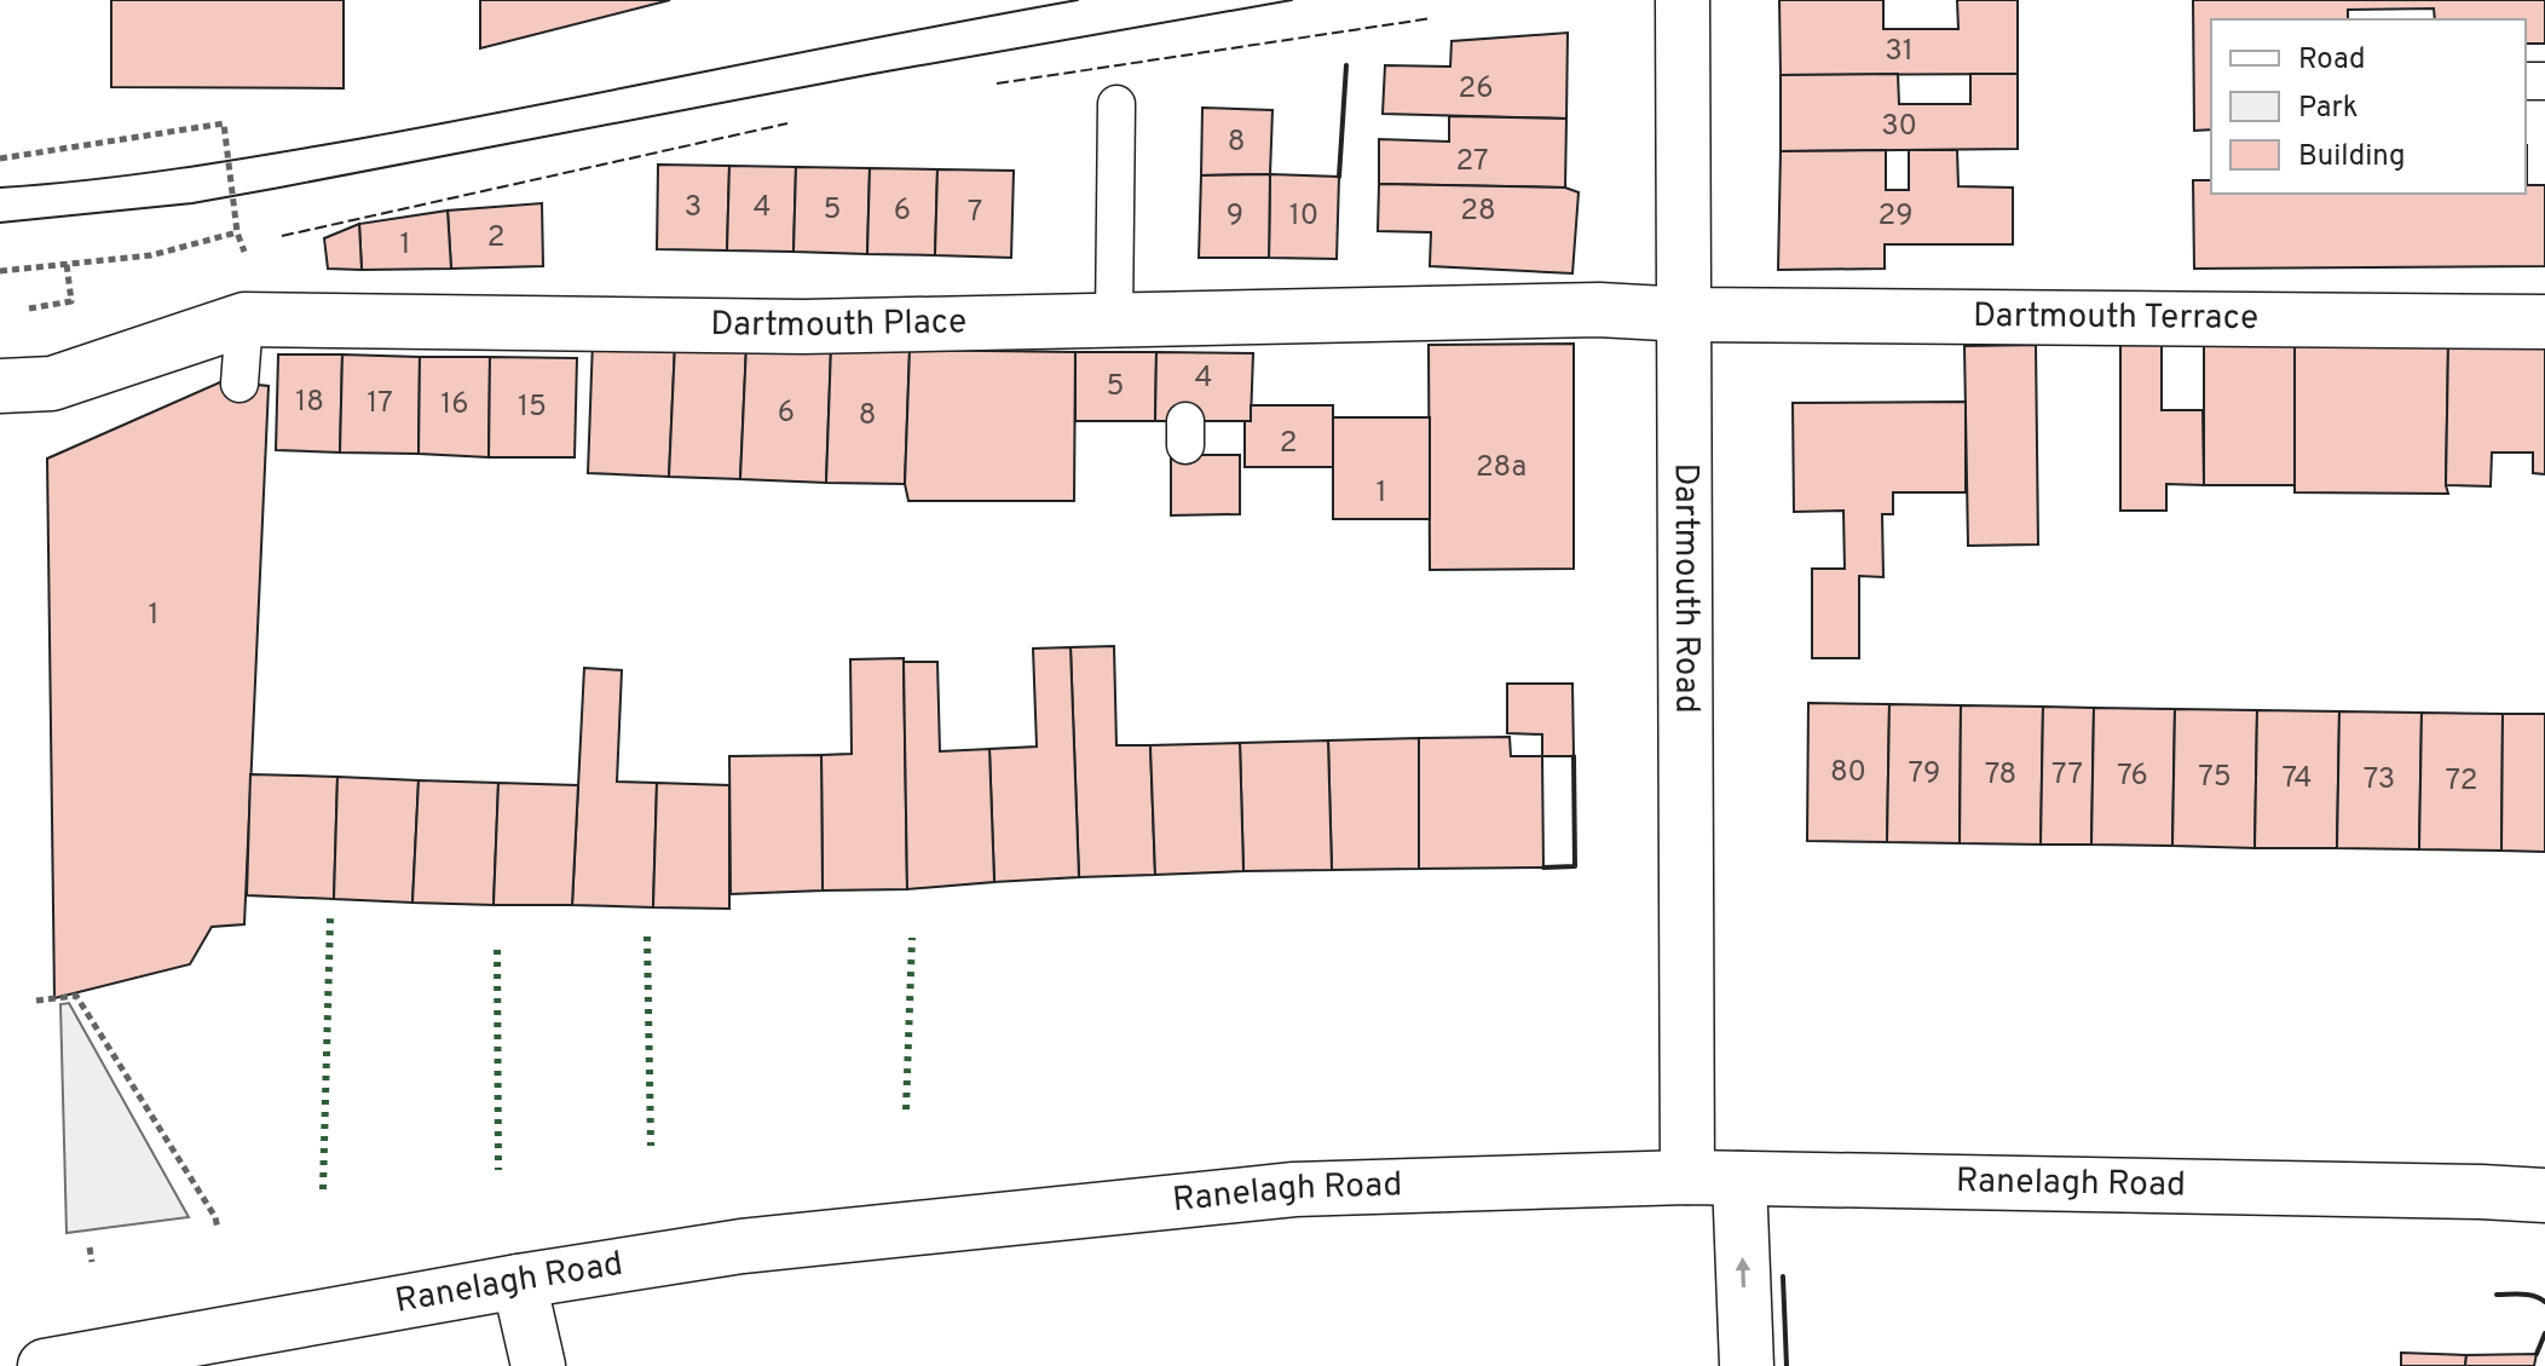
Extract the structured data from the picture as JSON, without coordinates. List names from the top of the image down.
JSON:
{
  "streets": {
    "street": [
      "Dartmouth Terrace",
      "Dartmouth Place",
      "Dartmouth Road",
      "Ranelagh Road"
    ]
  },
  "crossings": [
    ["Dartmouth Terrace", "Dartmouth Place"],
    ["Dartmouth Terrace", "Dartmouth Road"],
    ["Dartmouth Place", "Dartmouth Road"],
    ["Dartmouth Road", "Ranelagh Road"]
  ],
  "house_numbers": [
    "31",
    "26",
    "30",
    "8",
    "27",
    "3",
    "4",
    "5",
    "6",
    "28",
    "7",
    "9",
    "10",
    "29",
    "2",
    "1",
    "4",
    "5",
    "18",
    "17",
    "16",
    "15",
    "6",
    "8",
    "2",
    "28a",
    "1",
    "1",
    "80",
    "79",
    "78",
    "77",
    "76",
    "75",
    "74",
    "73",
    "72"
  ],
  "legend": ["Road", "Park", "Building"]
}
